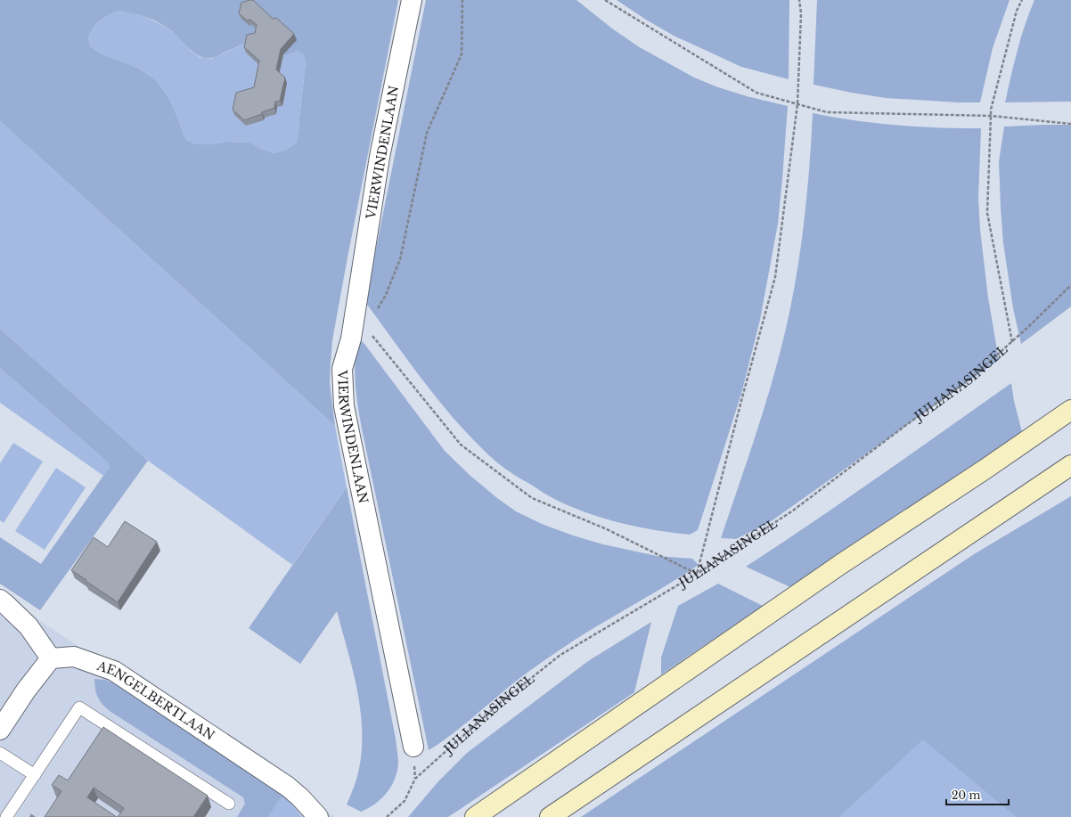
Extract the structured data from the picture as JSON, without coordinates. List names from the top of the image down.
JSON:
{
  "streets": {
    "street": ["VIERWINDENLAAN", "AENGELBERTLAAN"],
    "path": ["JULIANASINGEL"]
  },
  "scale_bar": "20 m"
}
